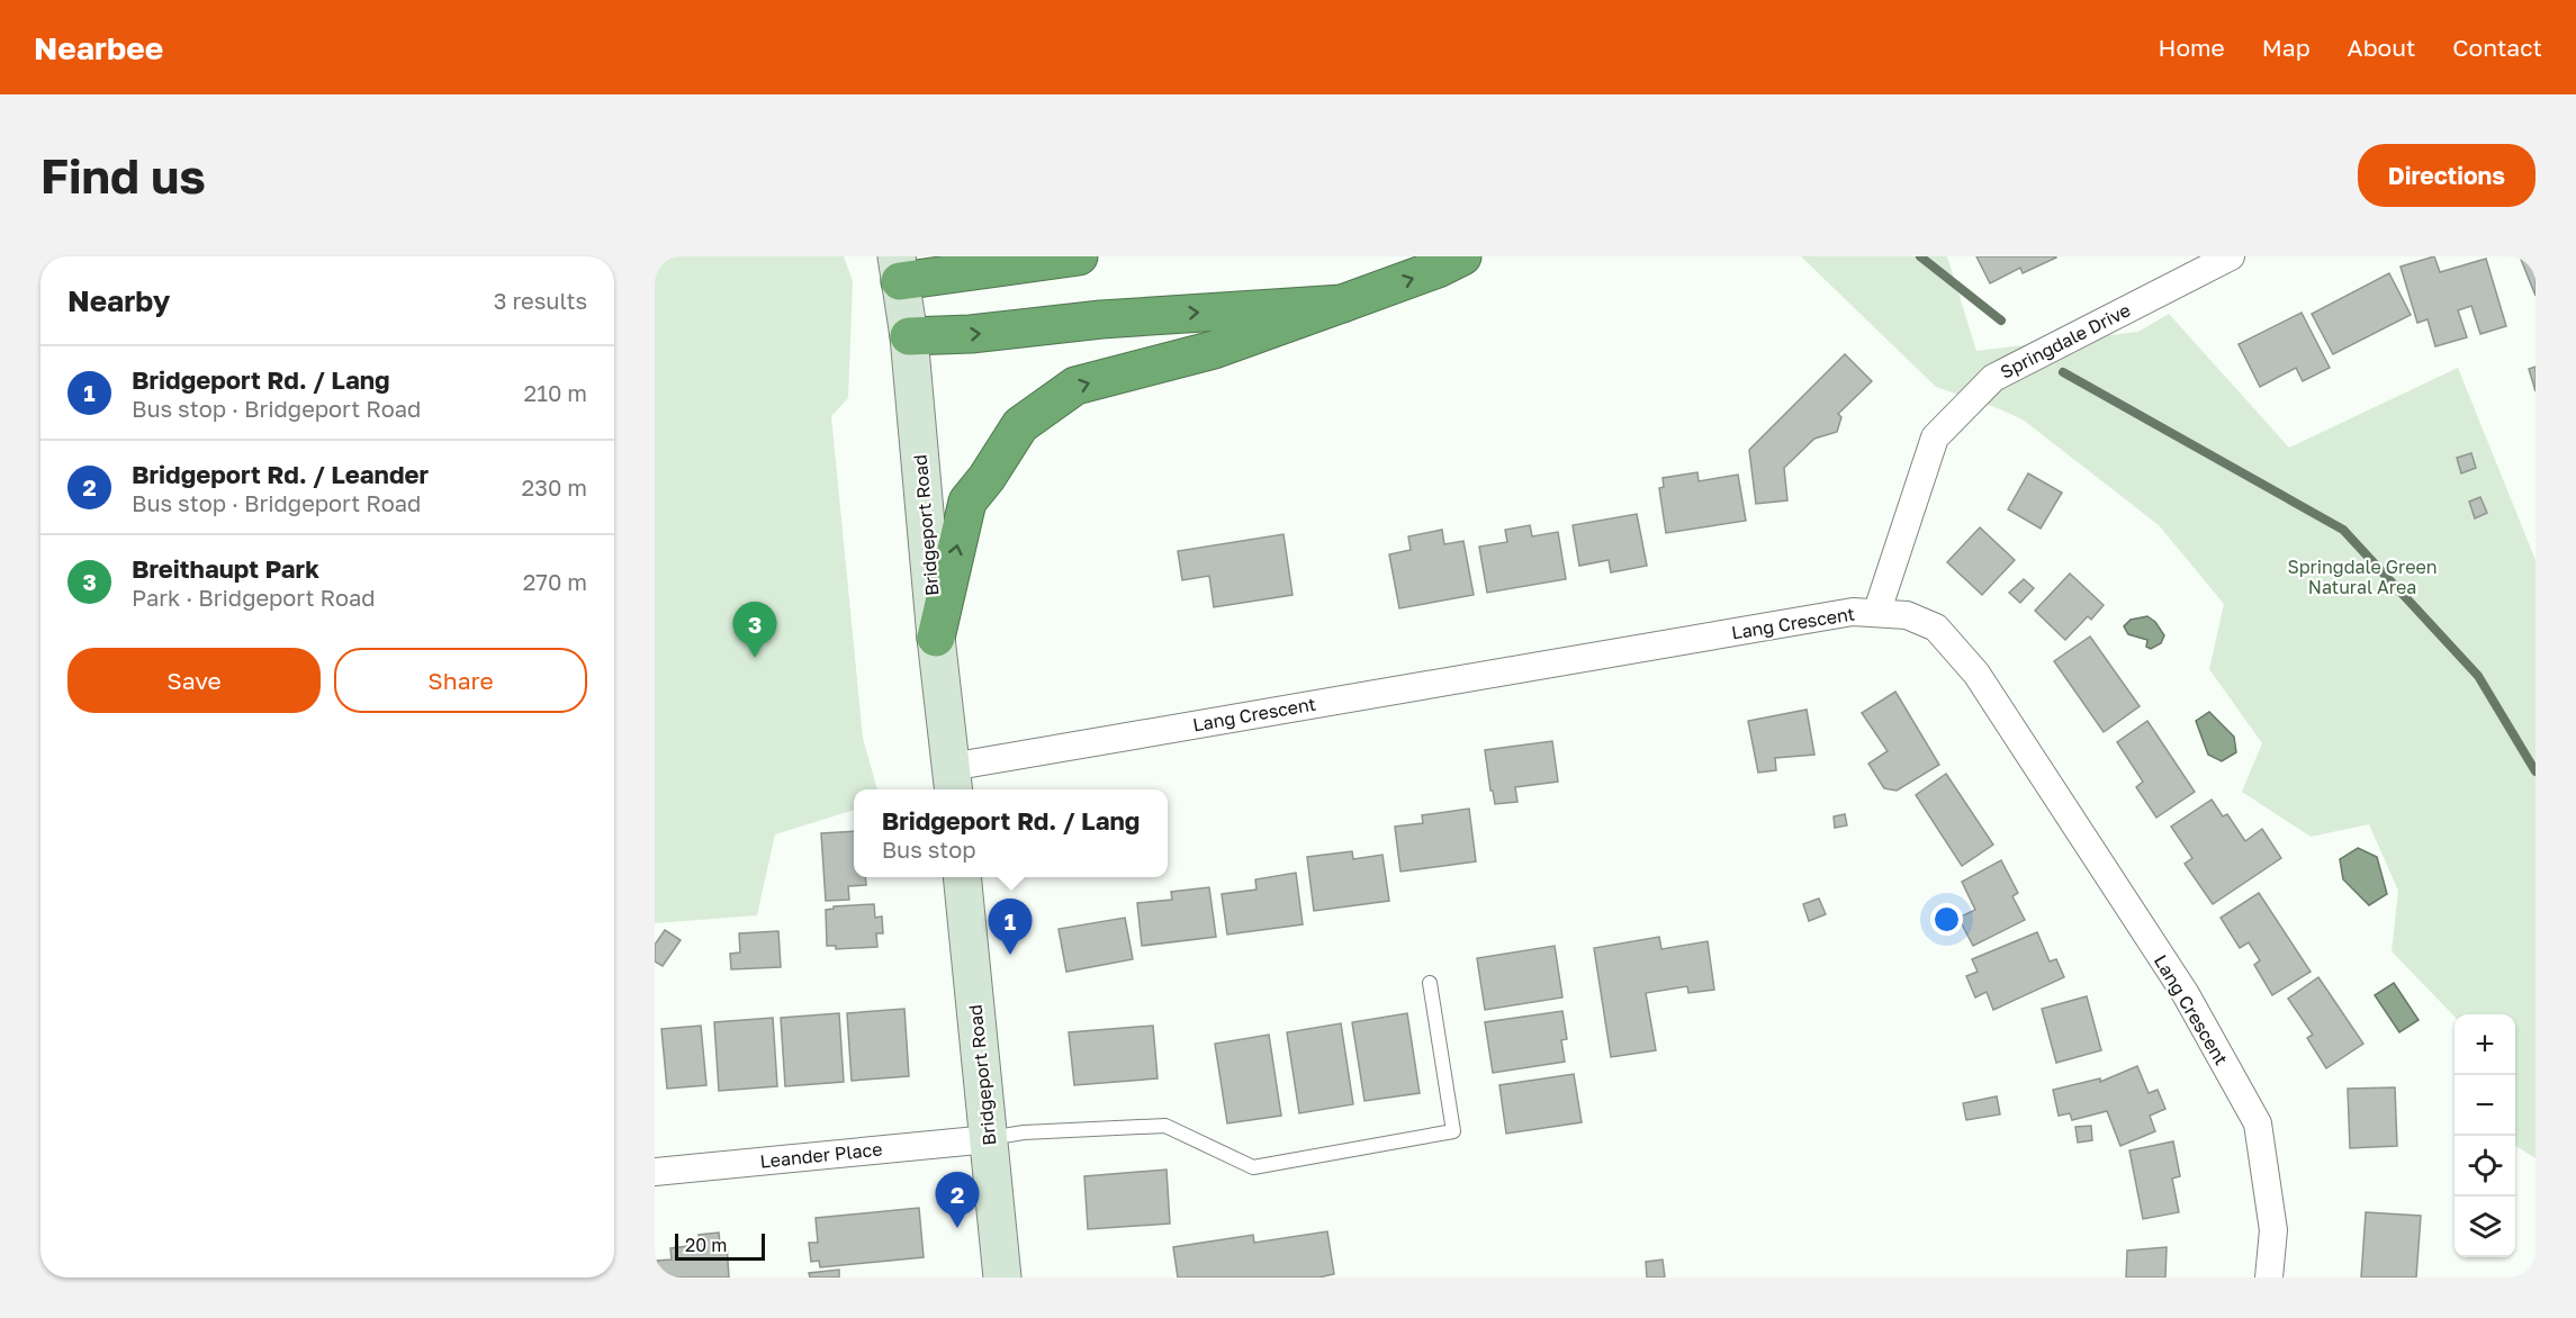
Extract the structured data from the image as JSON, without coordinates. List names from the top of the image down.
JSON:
{
  "streets": {
    "main road": ["Bridgeport Road"],
    "street": ["Springdale Drive", "Lang Crescent", "Leander Place"]
  },
  "crossings": [
    ["Springdale Drive", "Lang Crescent"],
    ["Bridgeport Road", "Lang Crescent"],
    ["Bridgeport Road", "Leander Place"]
  ],
  "parks": ["Springdale Green Natural Area"],
  "scale_bar": "20 m",
  "page": {
    "header": "Nearbee",
    "nav": [
      "Home",
      "Map",
      "About",
      "Contact"
    ],
    "buttons": [
      "Directions",
      ["Save", "Share"]
    ],
    "title": "Find us",
    "heading": ["Nearby", "3 results"],
    "list": [
      {
        "mark": "1",
        "name": "Bridgeport Rd. / Lang",
        "note": "Bus stop · Bridgeport Road",
        "value": "210 m"
      },
      {
        "mark": "2",
        "name": "Bridgeport Rd. / Leander",
        "note": "Bus stop · Bridgeport Road",
        "value": "230 m"
      },
      {
        "mark": "3",
        "name": "Breithaupt Park",
        "note": "Park · Bridgeport Road",
        "value": "270 m"
      }
    ],
    "pins": ["3", "1", "2"],
    "popup": ["Bridgeport Rd. / Lang", "Bus stop"],
    "map_buttons": ["+", "−"],
    "scale": "20 m"
  }
}
